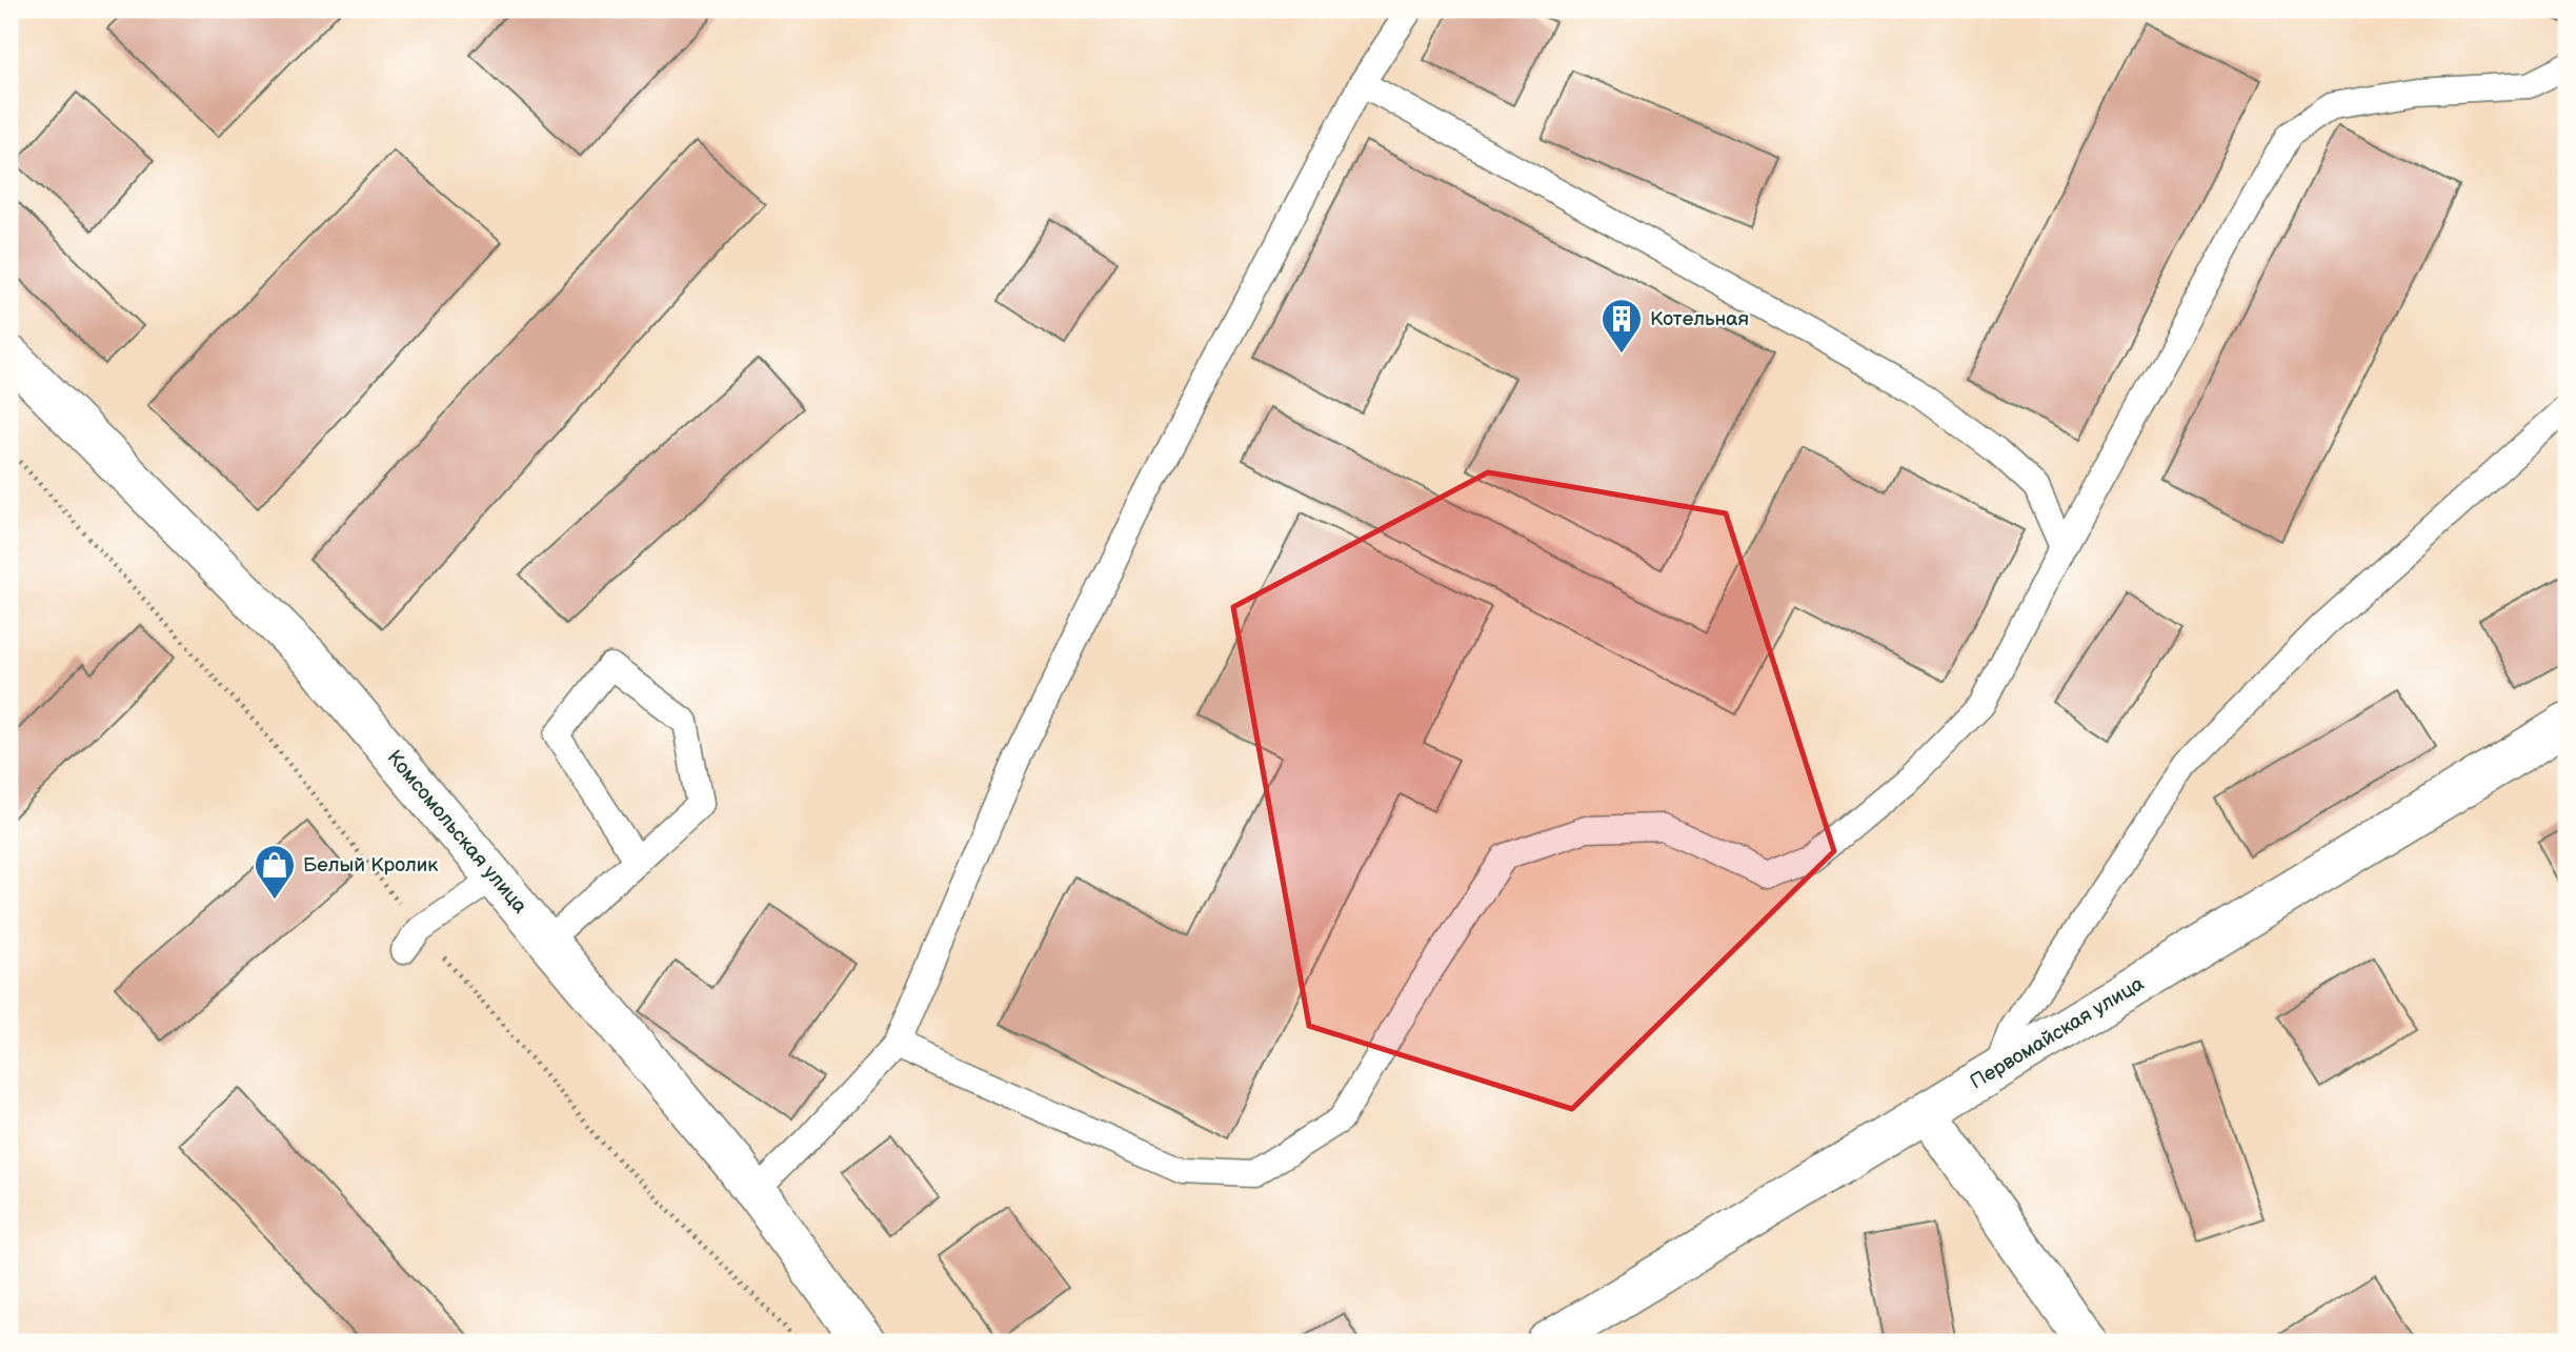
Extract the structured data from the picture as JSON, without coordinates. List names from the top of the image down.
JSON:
{
  "streets": {
    "street": ["Комсомольская улица", "Первомайская улица"]
  },
  "places": {
    "building": ["Котельная"],
    "shop": ["Белый Кролик"]
  }
}
